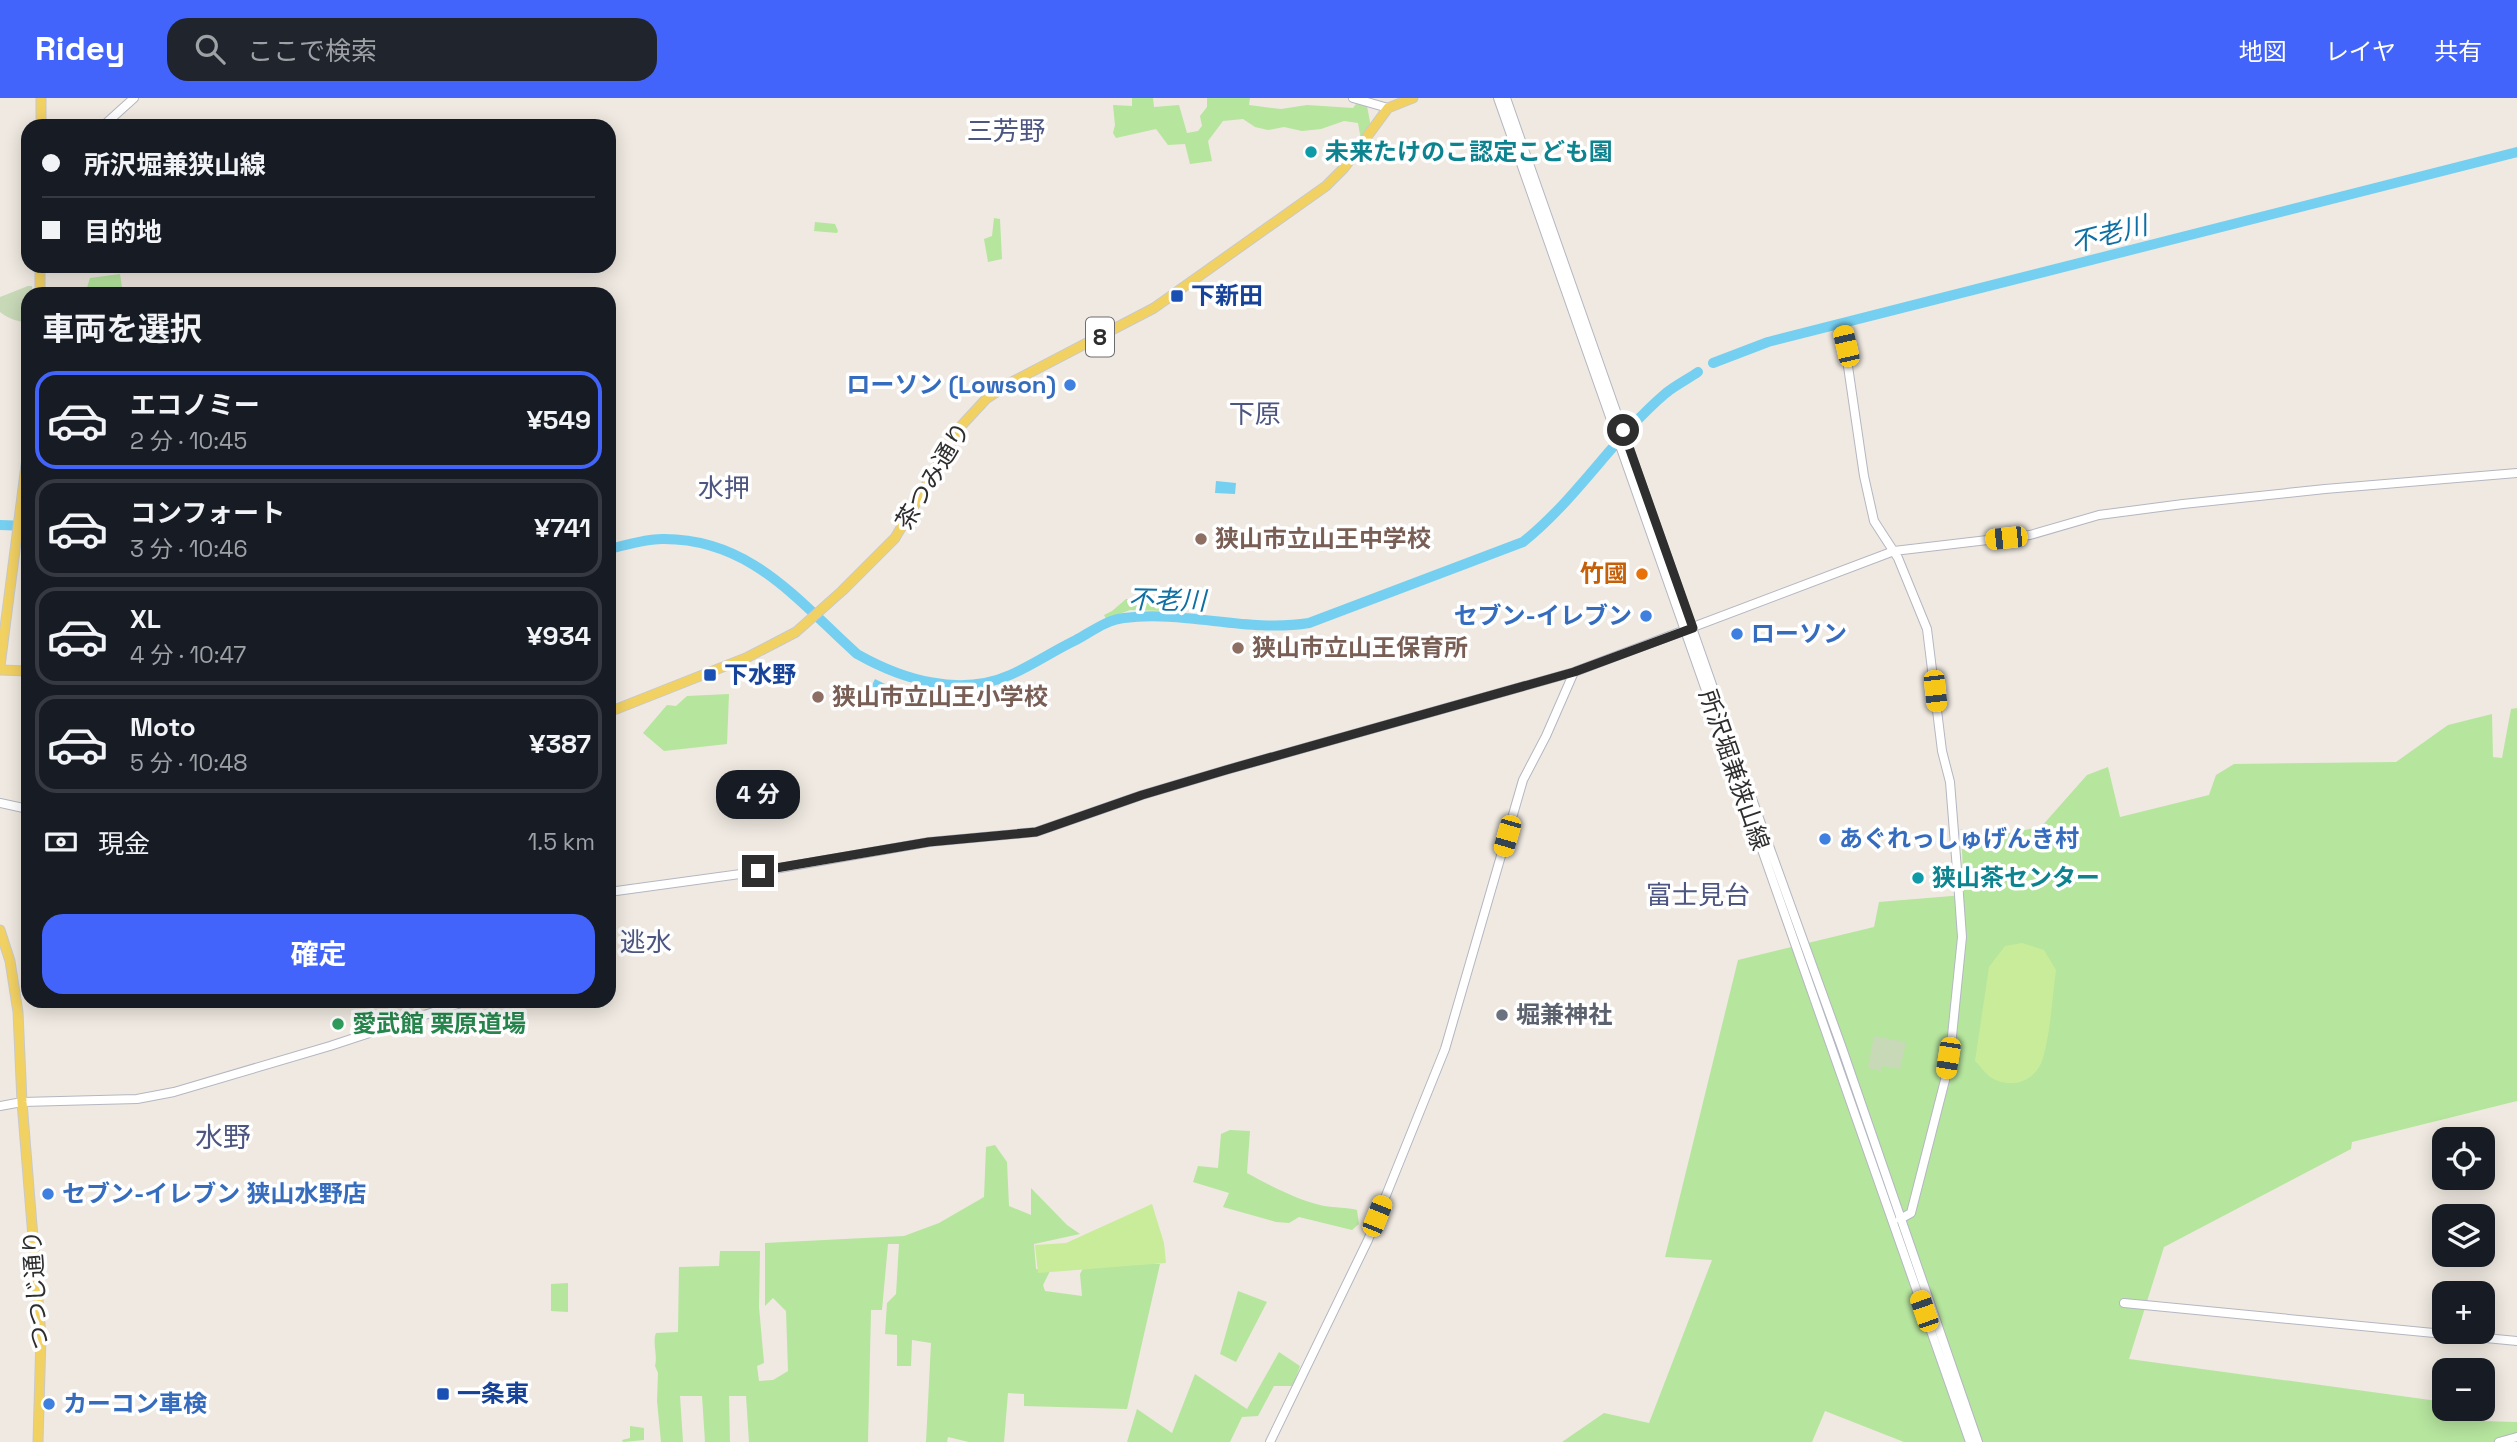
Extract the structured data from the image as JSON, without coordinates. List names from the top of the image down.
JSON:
{
  "streets": {
    "main road": ["8", "茶つみ通り", "つつじ通り"],
    "street": ["所沢堀兼狭山線"]
  },
  "districts": [
    "三芳野",
    "下原",
    "水押",
    "富士見台",
    "逃水",
    "水野"
  ],
  "water": ["不老川"],
  "places": {
    "other": [
      "未来たけのこ認定こども園",
      "ローソン (Lowson)",
      "狭山市立山王中学校",
      "竹國",
      "セブン-イレブン",
      "ローソン",
      "狭山市立山王保育所",
      "狭山市立山王小学校",
      "あぐれっしゅげんき村",
      "狭山茶センター",
      "堀兼神社",
      "愛武館 栗原道場",
      "セブン-イレブン 狭山水野店",
      "カーコン車検"
    ],
    "transit": ["下新田", "下水野", "一条東"]
  },
  "page": {
    "header": "Ridey",
    "search": "ここで検索",
    "nav": ["地図", "レイヤ", "共有"],
    "banner": ["所沢堀兼狭山線", "目的地"],
    "heading": "車両を選択",
    "list": [
      {
        "name": "エコノミー",
        "note": "2 分 · 10:45",
        "value": "¥549"
      },
      {
        "name": "コンフォート",
        "note": "3 分 · 10:46",
        "value": "¥741"
      },
      {
        "name": "XL",
        "note": "4 分 · 10:47",
        "value": "¥934"
      },
      {
        "name": "Moto",
        "note": "5 分 · 10:48",
        "value": "¥387"
      }
    ],
    "bubble": "4 分",
    "pay": ["現金", "1.5 km"],
    "buttons": "確定",
    "map_buttons": ["+", "−"]
  }
}
